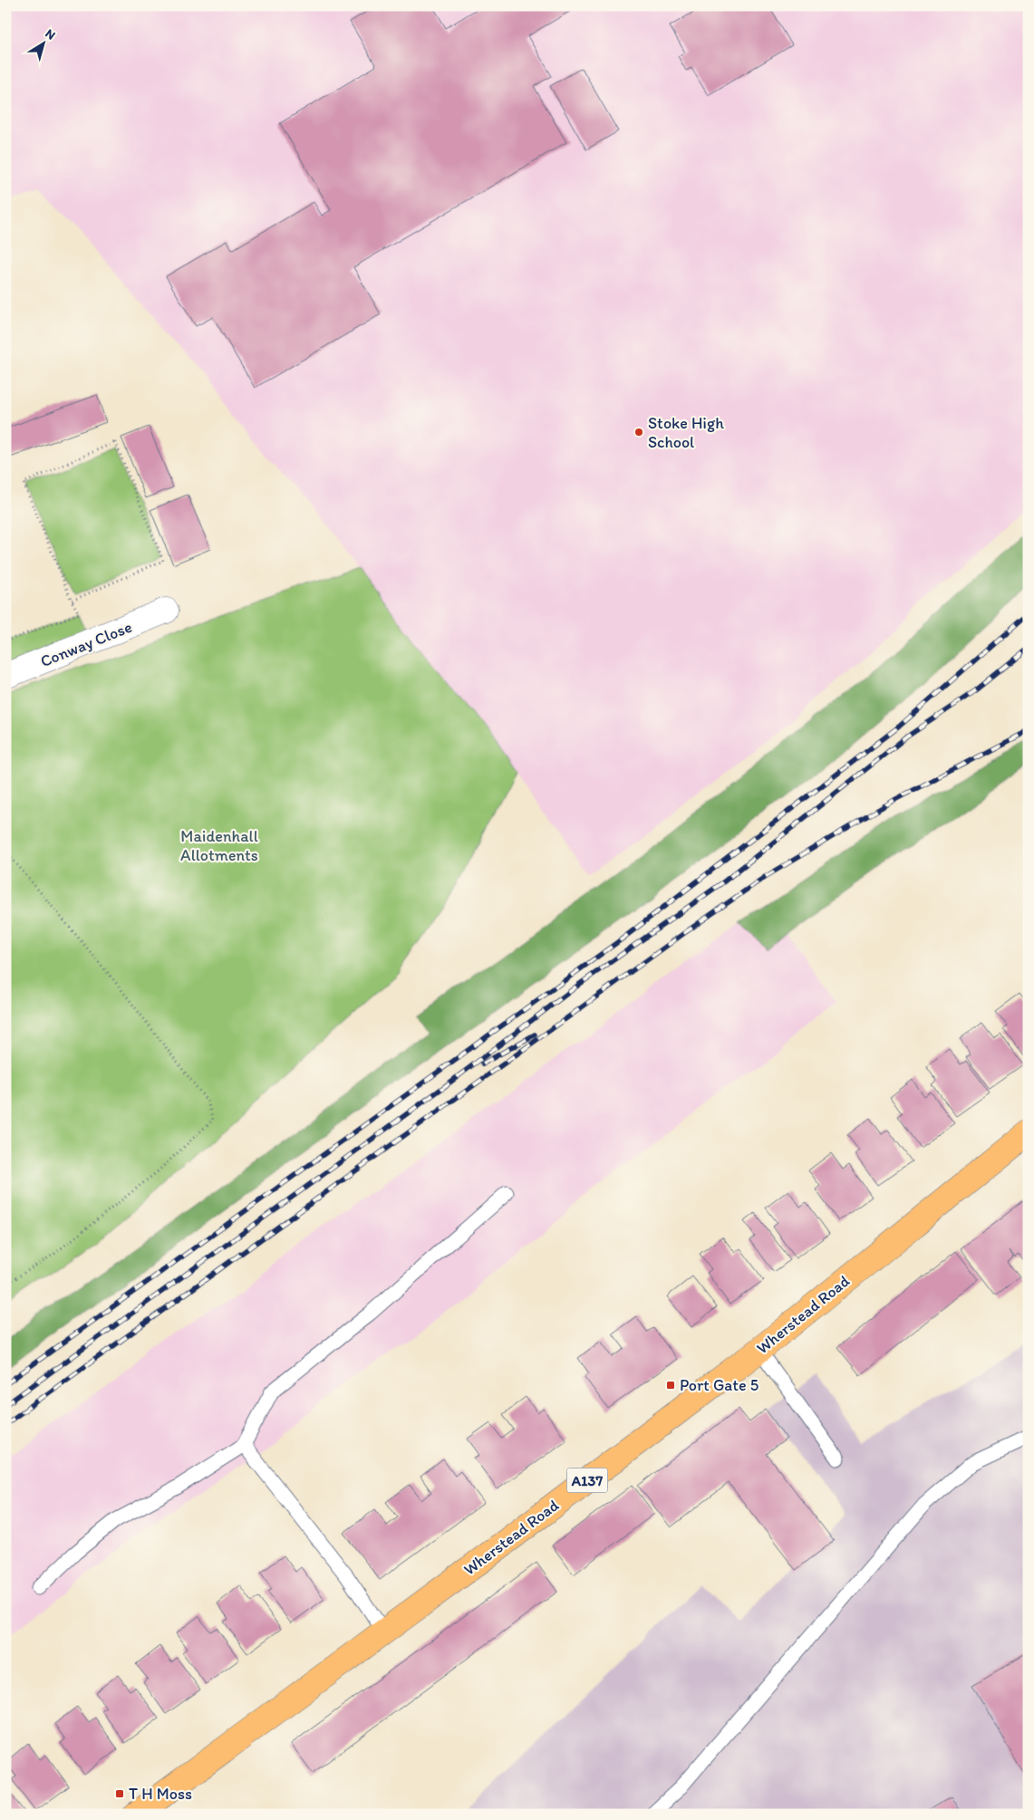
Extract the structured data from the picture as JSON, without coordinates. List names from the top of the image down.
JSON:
{
  "streets": {
    "main road": ["Wherstead Road", "A137"],
    "street": ["Conway Close"]
  },
  "parks": ["Maidenhall Allotments"],
  "places": {
    "other": ["Stoke High School"],
    "transit": ["Port Gate 5", "T H Moss"]
  },
  "north": "top right"
}
